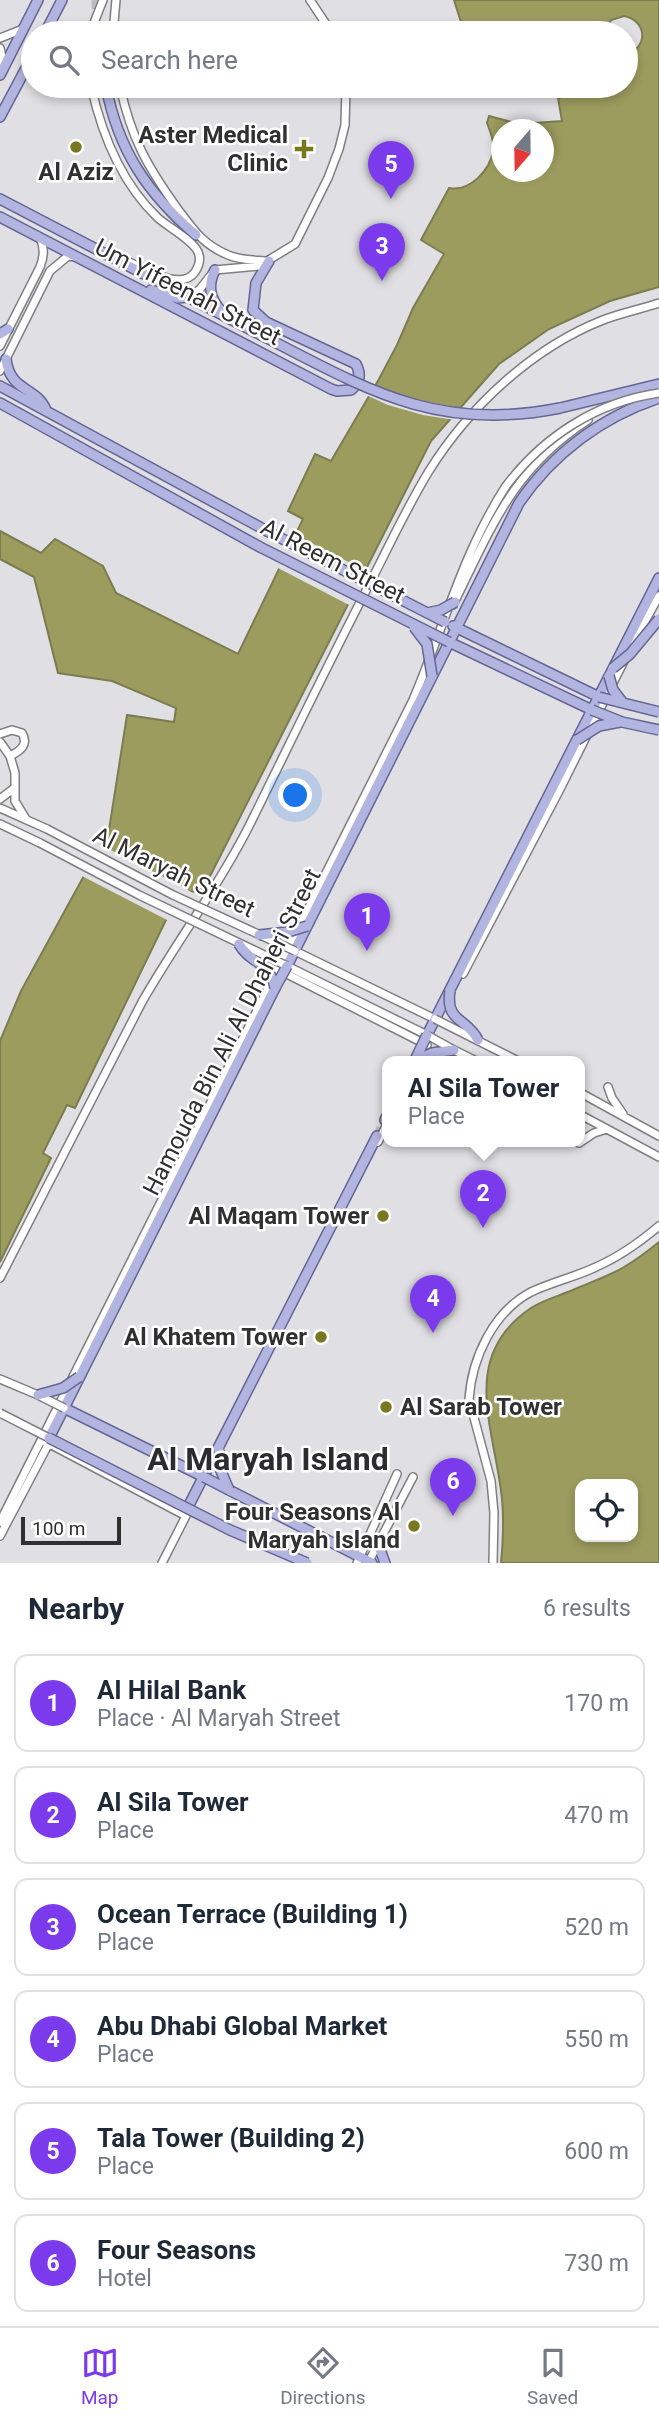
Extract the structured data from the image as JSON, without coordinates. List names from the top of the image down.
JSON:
{
  "streets": {
    "main road": ["Um Yifeenah Street", "Al Reem Street", "Hamouda Bin Ali Al Dhaheri Street"],
    "street": ["Al Maryah Street"]
  },
  "crossings": [
    ["Um Yifeenah Street", "Hamouda Bin Ali Al Dhaheri Street"],
    ["Al Reem Street", "Hamouda Bin Ali Al Dhaheri Street"],
    ["Al Maryah Street", "Hamouda Bin Ali Al Dhaheri Street"]
  ],
  "districts": ["Al Maryah Island"],
  "places": {
    "other": [
      "Al Aziz",
      "Al Maqam Tower",
      "Al Khatem Tower",
      "Al Sarab Tower",
      "Four Seasons Al Maryah Island"
    ],
    "health": ["Aster Medical Clinic"]
  },
  "scale_bar": "100 m",
  "north": "bottom",
  "page": {
    "search": "Search here",
    "pins": [
      "5",
      "3",
      "1",
      "2",
      "4",
      "6"
    ],
    "popup": ["Al Sila Tower", "Place"],
    "scale": "100 m",
    "heading": ["Nearby", "6 results"],
    "list": [
      {
        "mark": "1",
        "name": "Al Hilal Bank",
        "note": "Place · Al Maryah Street",
        "value": "170 m"
      },
      {
        "mark": "2",
        "name": "Al Sila Tower",
        "note": "Place",
        "value": "470 m"
      },
      {
        "mark": "3",
        "name": "Ocean Terrace (Building 1)",
        "note": "Place",
        "value": "520 m"
      },
      {
        "mark": "4",
        "name": "Abu Dhabi Global Market",
        "note": "Place",
        "value": "550 m"
      },
      {
        "mark": "5",
        "name": "Tala Tower (Building 2)",
        "note": "Place",
        "value": "600 m"
      },
      {
        "mark": "6",
        "name": "Four Seasons",
        "note": "Hotel",
        "value": "730 m"
      }
    ],
    "nav": ["Map", "Directions", "Saved"]
  }
}
